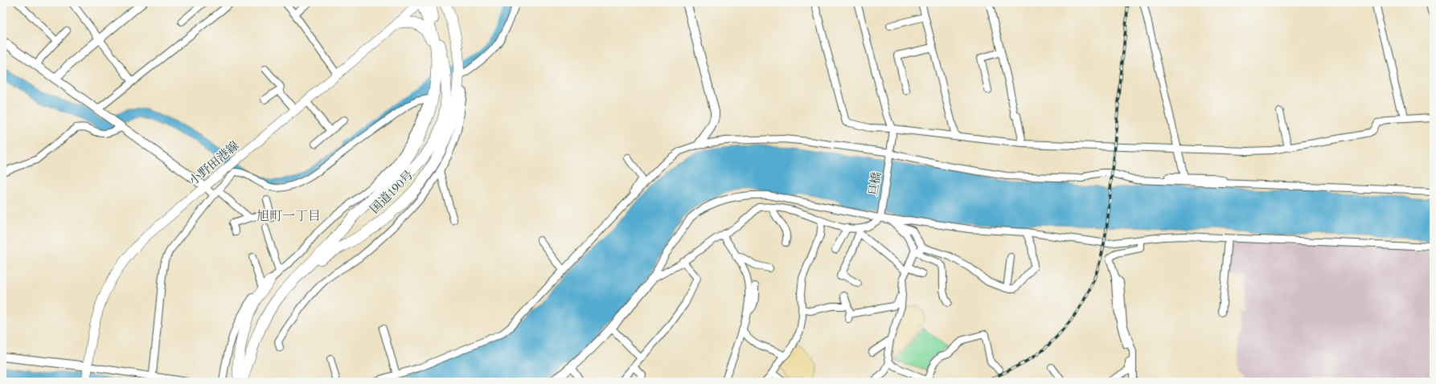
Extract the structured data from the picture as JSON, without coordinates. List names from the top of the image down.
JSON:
{
  "streets": {
    "highway": ["国道190号"],
    "main road": ["小野田港線"],
    "street": ["旦橋"]
  },
  "crossings": [
    ["小野田港線", "国道190号"]
  ],
  "districts": ["旭町一丁目"]
}
